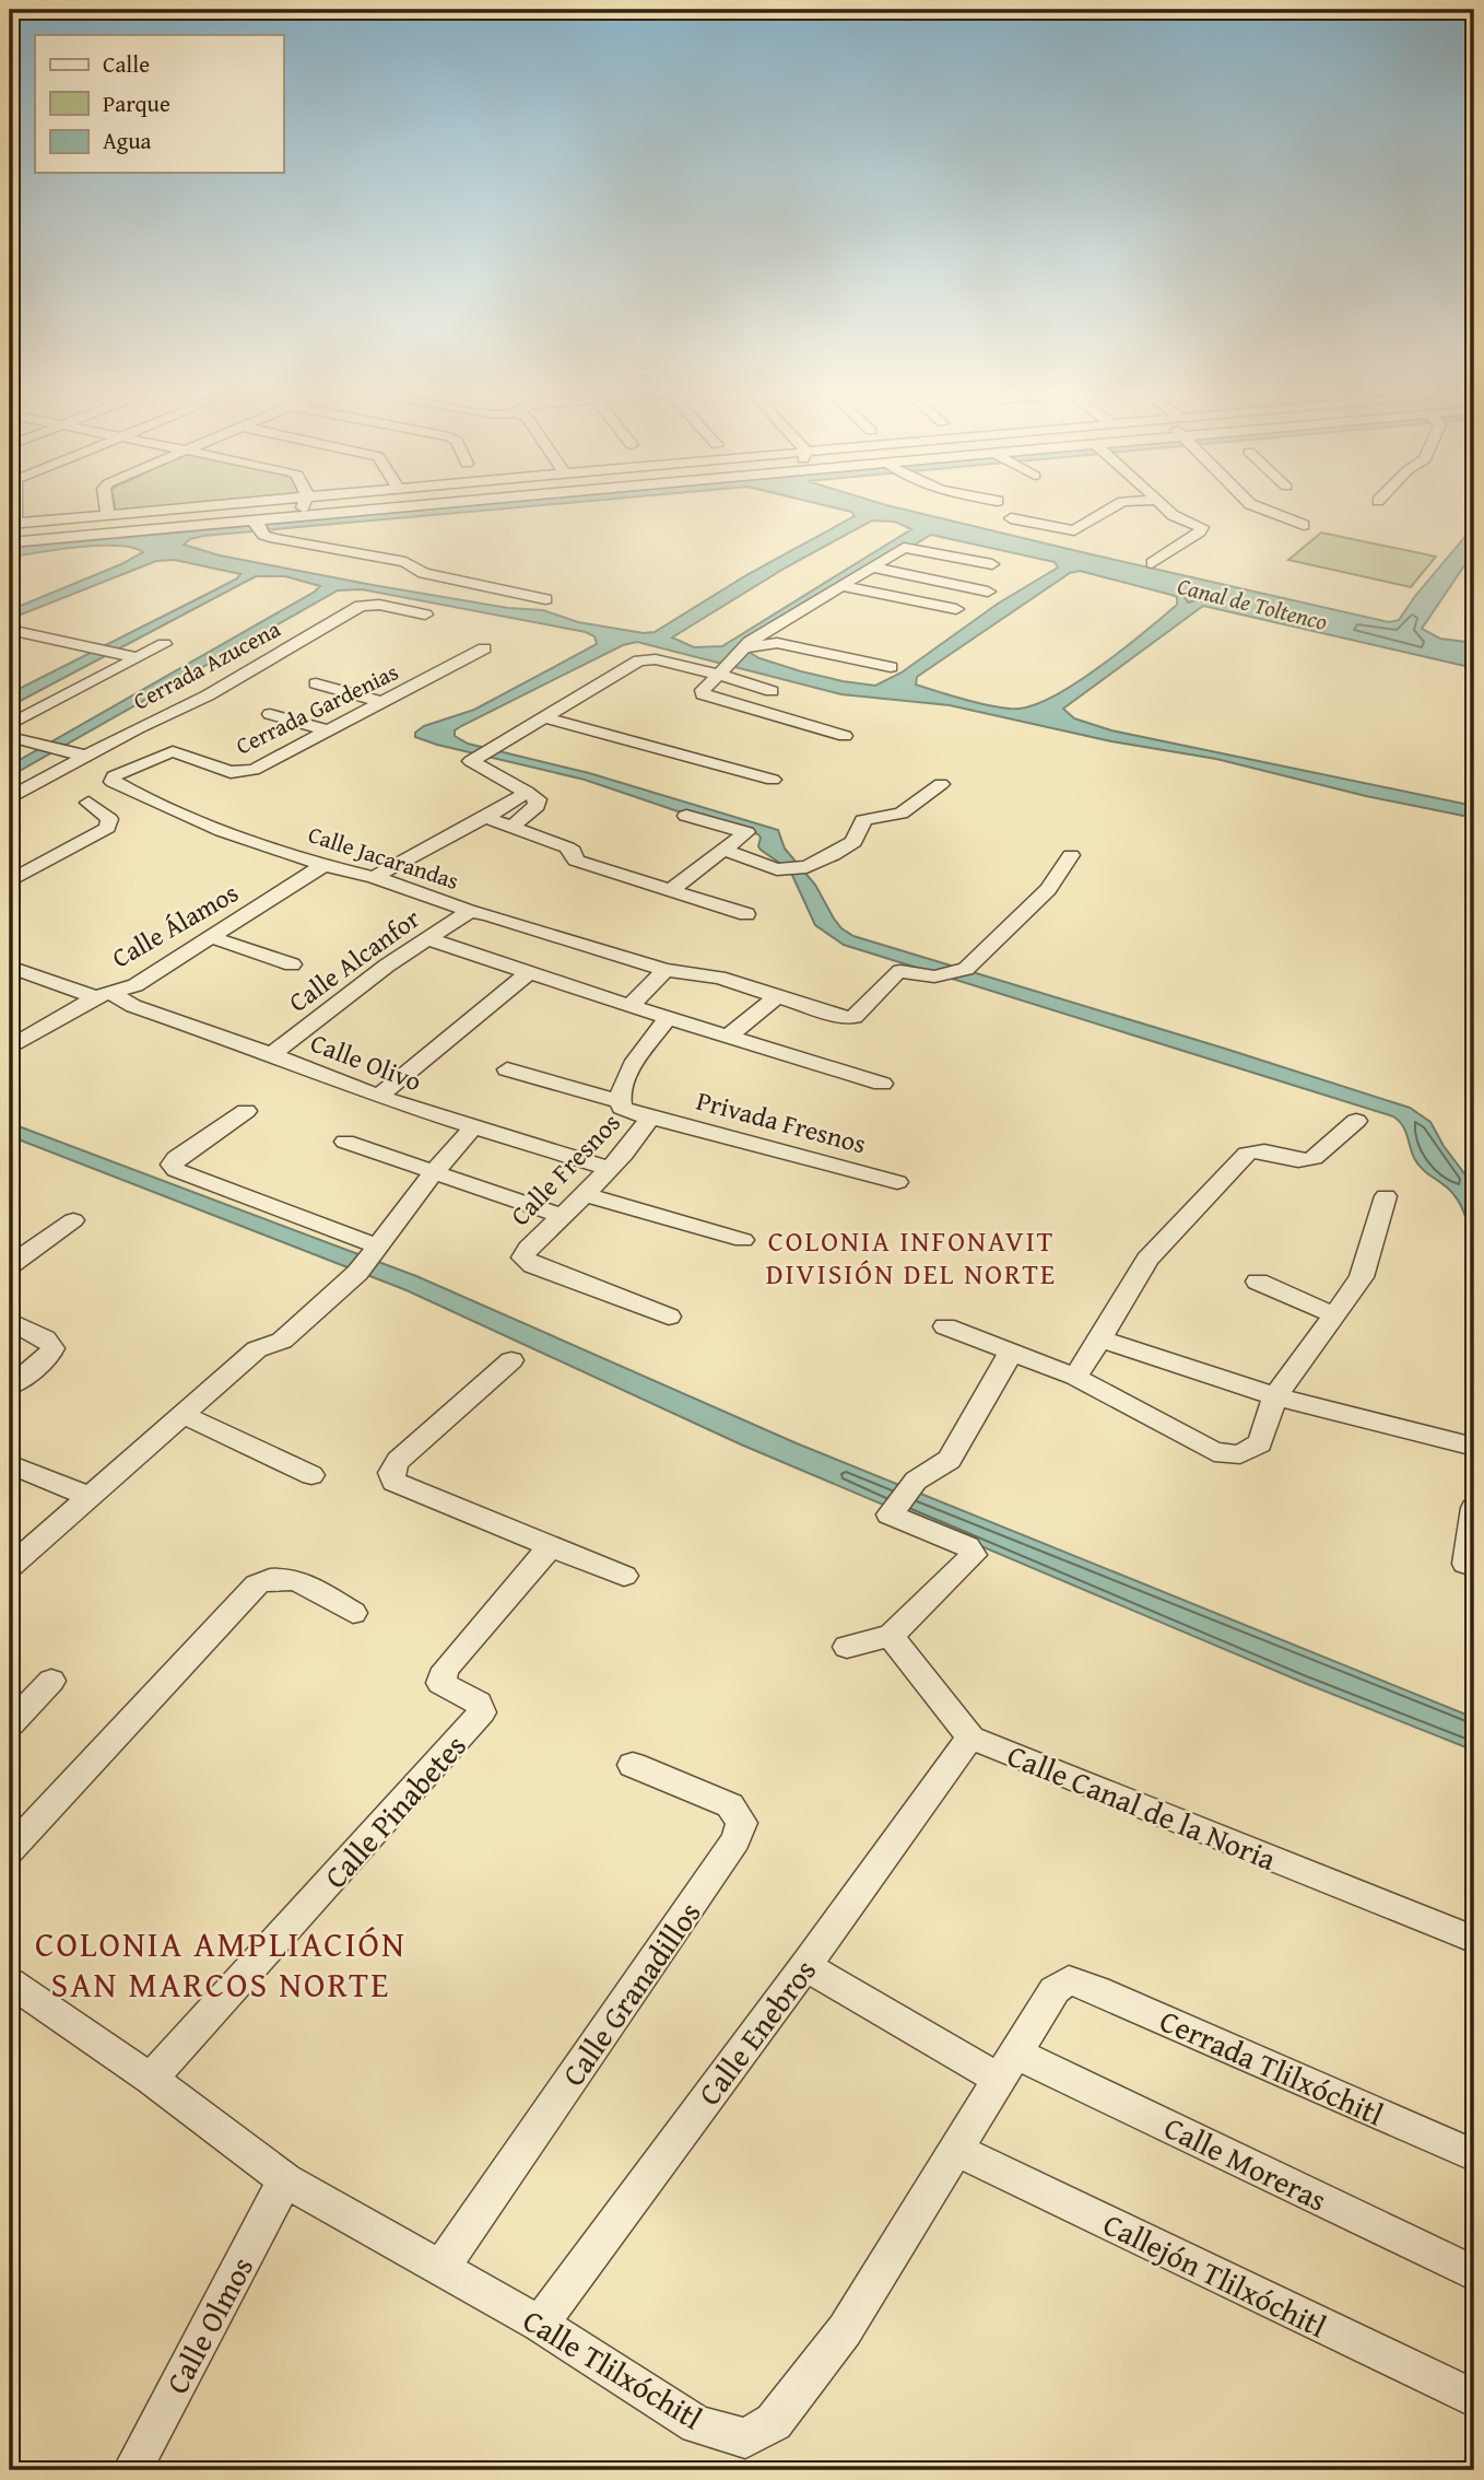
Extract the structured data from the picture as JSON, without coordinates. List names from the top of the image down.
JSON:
{
  "streets": {
    "street": [
      "Cerrada Azucena",
      "Cerrada Gardenias",
      "Calle Jacarandas",
      "Calle Álamos",
      "Calle Alcanfor",
      "Calle Olivo",
      "Privada Fresnos",
      "Calle Fresnos",
      "Calle Canal de la Noria",
      "Calle Pinabetes",
      "Calle Granadillos",
      "Calle Enebros",
      "Cerrada Tlilxóchitl",
      "Calle Moreras",
      "Callejón Tlilxóchitl",
      "Calle Olmos",
      "Calle Tlilxóchitl"
    ]
  },
  "crossings": [
    ["Cerrada Gardenias", "Calle Jacarandas"],
    ["Calle Jacarandas", "Calle Álamos"],
    ["Calle Jacarandas", "Calle Alcanfor"],
    ["Calle Álamos", "Calle Olivo"],
    ["Calle Alcanfor", "Calle Olivo"],
    ["Calle Olivo", "Calle Fresnos"],
    ["Privada Fresnos", "Calle Fresnos"],
    ["Calle Canal de la Noria", "Calle Enebros"],
    ["Calle Pinabetes", "Calle Tlilxóchitl"],
    ["Calle Granadillos", "Calle Tlilxóchitl"],
    ["Calle Enebros", "Calle Moreras"],
    ["Calle Enebros", "Calle Tlilxóchitl"],
    ["Cerrada Tlilxóchitl", "Calle Tlilxóchitl"],
    ["Calle Moreras", "Calle Tlilxóchitl"],
    ["Callejón Tlilxóchitl", "Calle Tlilxóchitl"],
    ["Calle Olmos", "Calle Tlilxóchitl"]
  ],
  "districts": ["COLONIA INFONAVIT DIVISIÓN DEL NORTE", "COLONIA AMPLIACIÓN SAN MARCOS NORTE"],
  "water": ["Canal de Toltenco"],
  "legend": ["Calle", "Parque", "Agua"]
}
